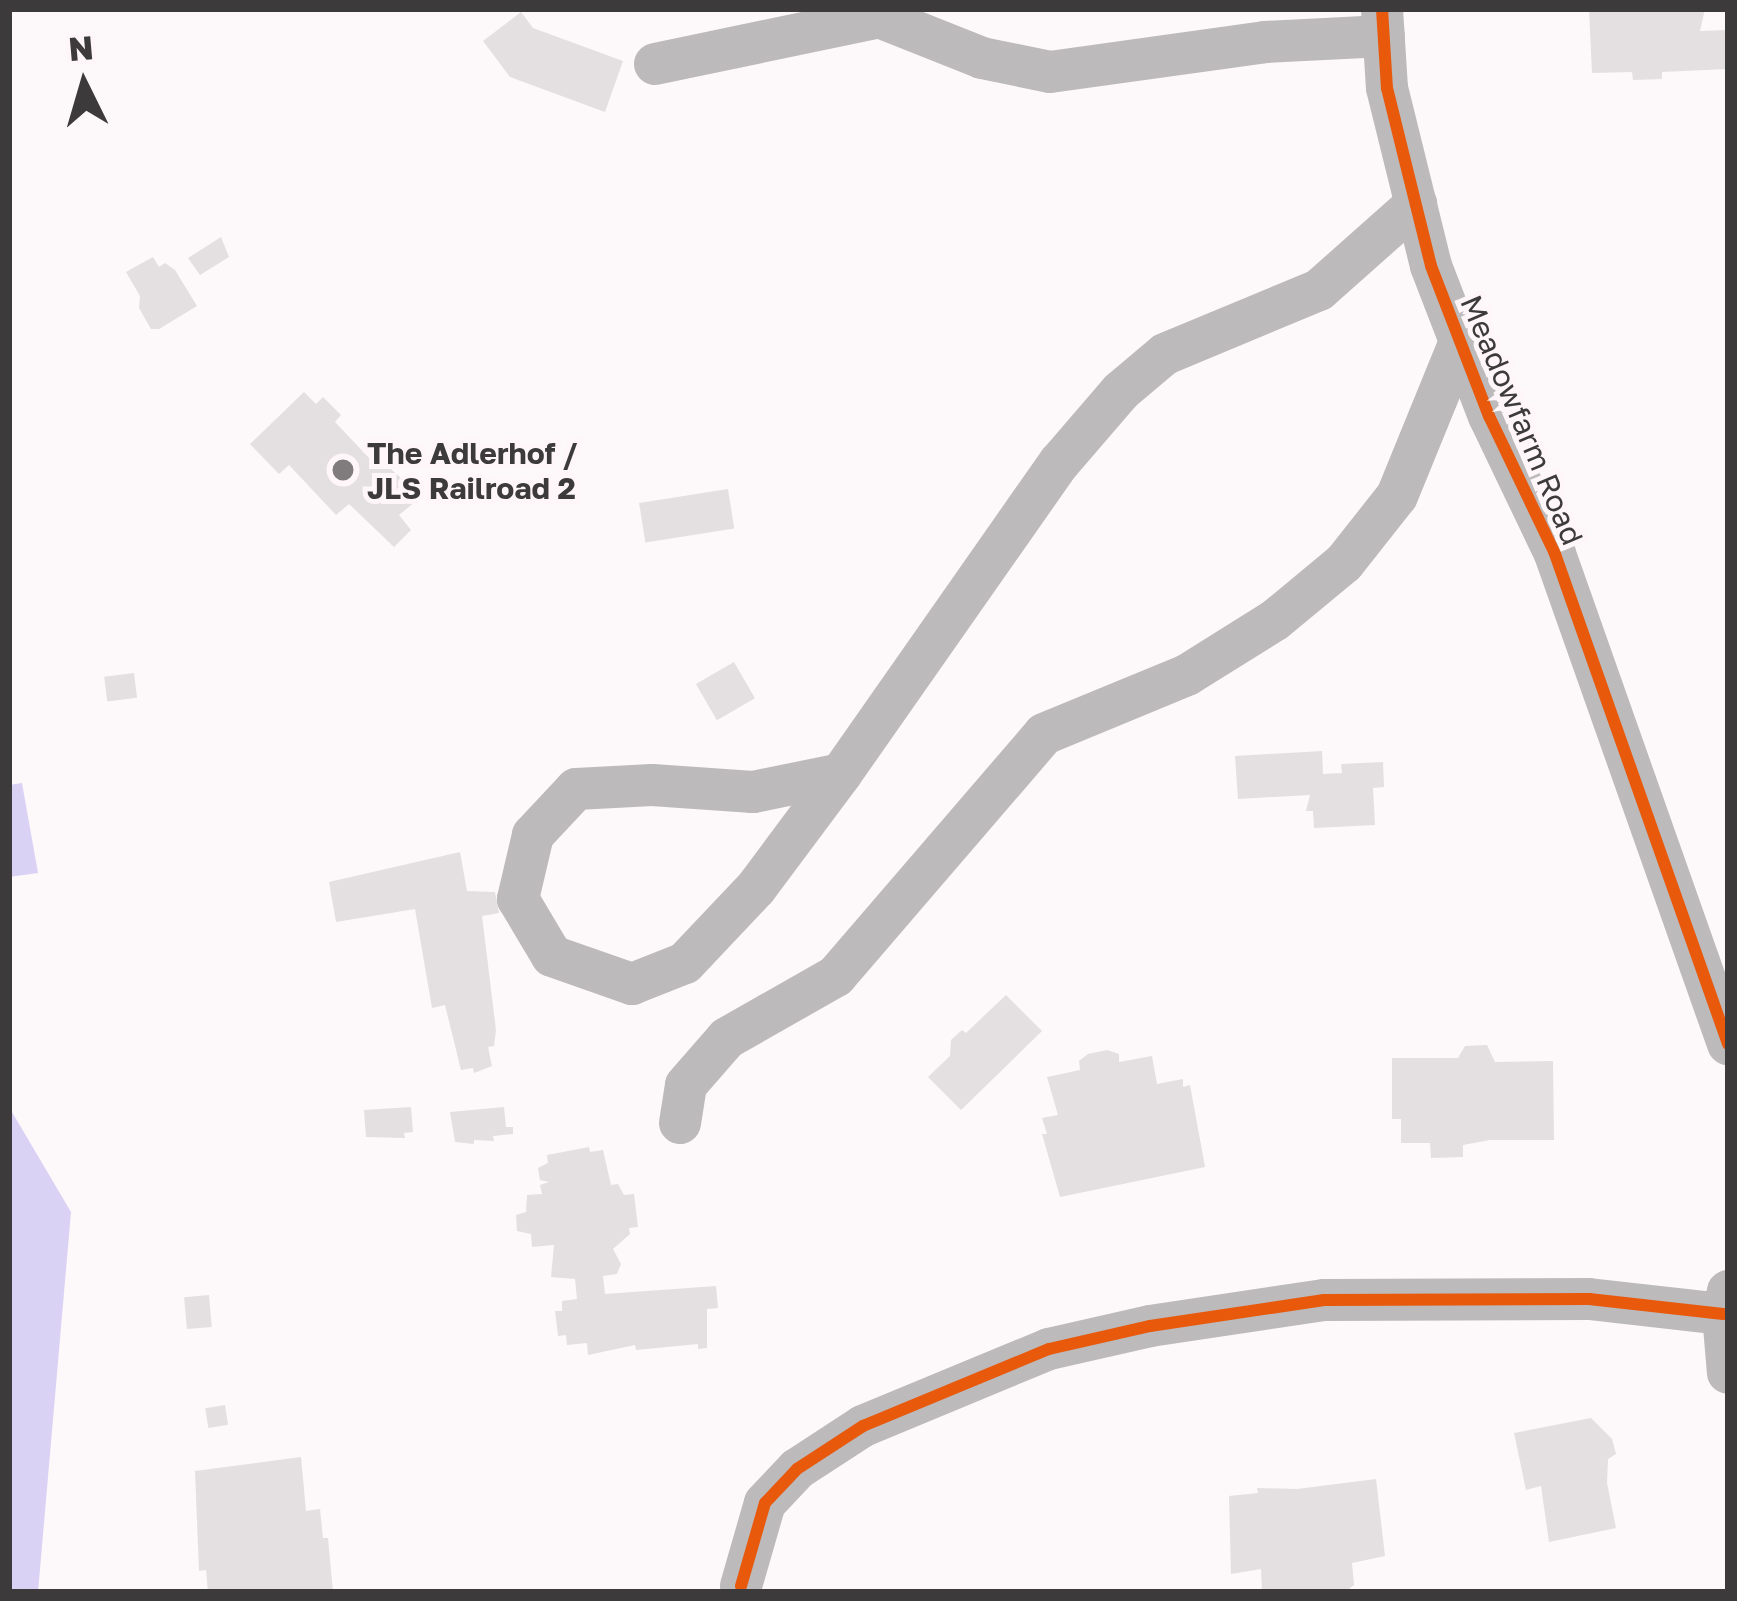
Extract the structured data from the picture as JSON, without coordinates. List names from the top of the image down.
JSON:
{
  "streets": {
    "street": ["Meadowfarm Road"]
  },
  "places": ["The Adlerhof / JLS Railroad 2"],
  "north": "top"
}
